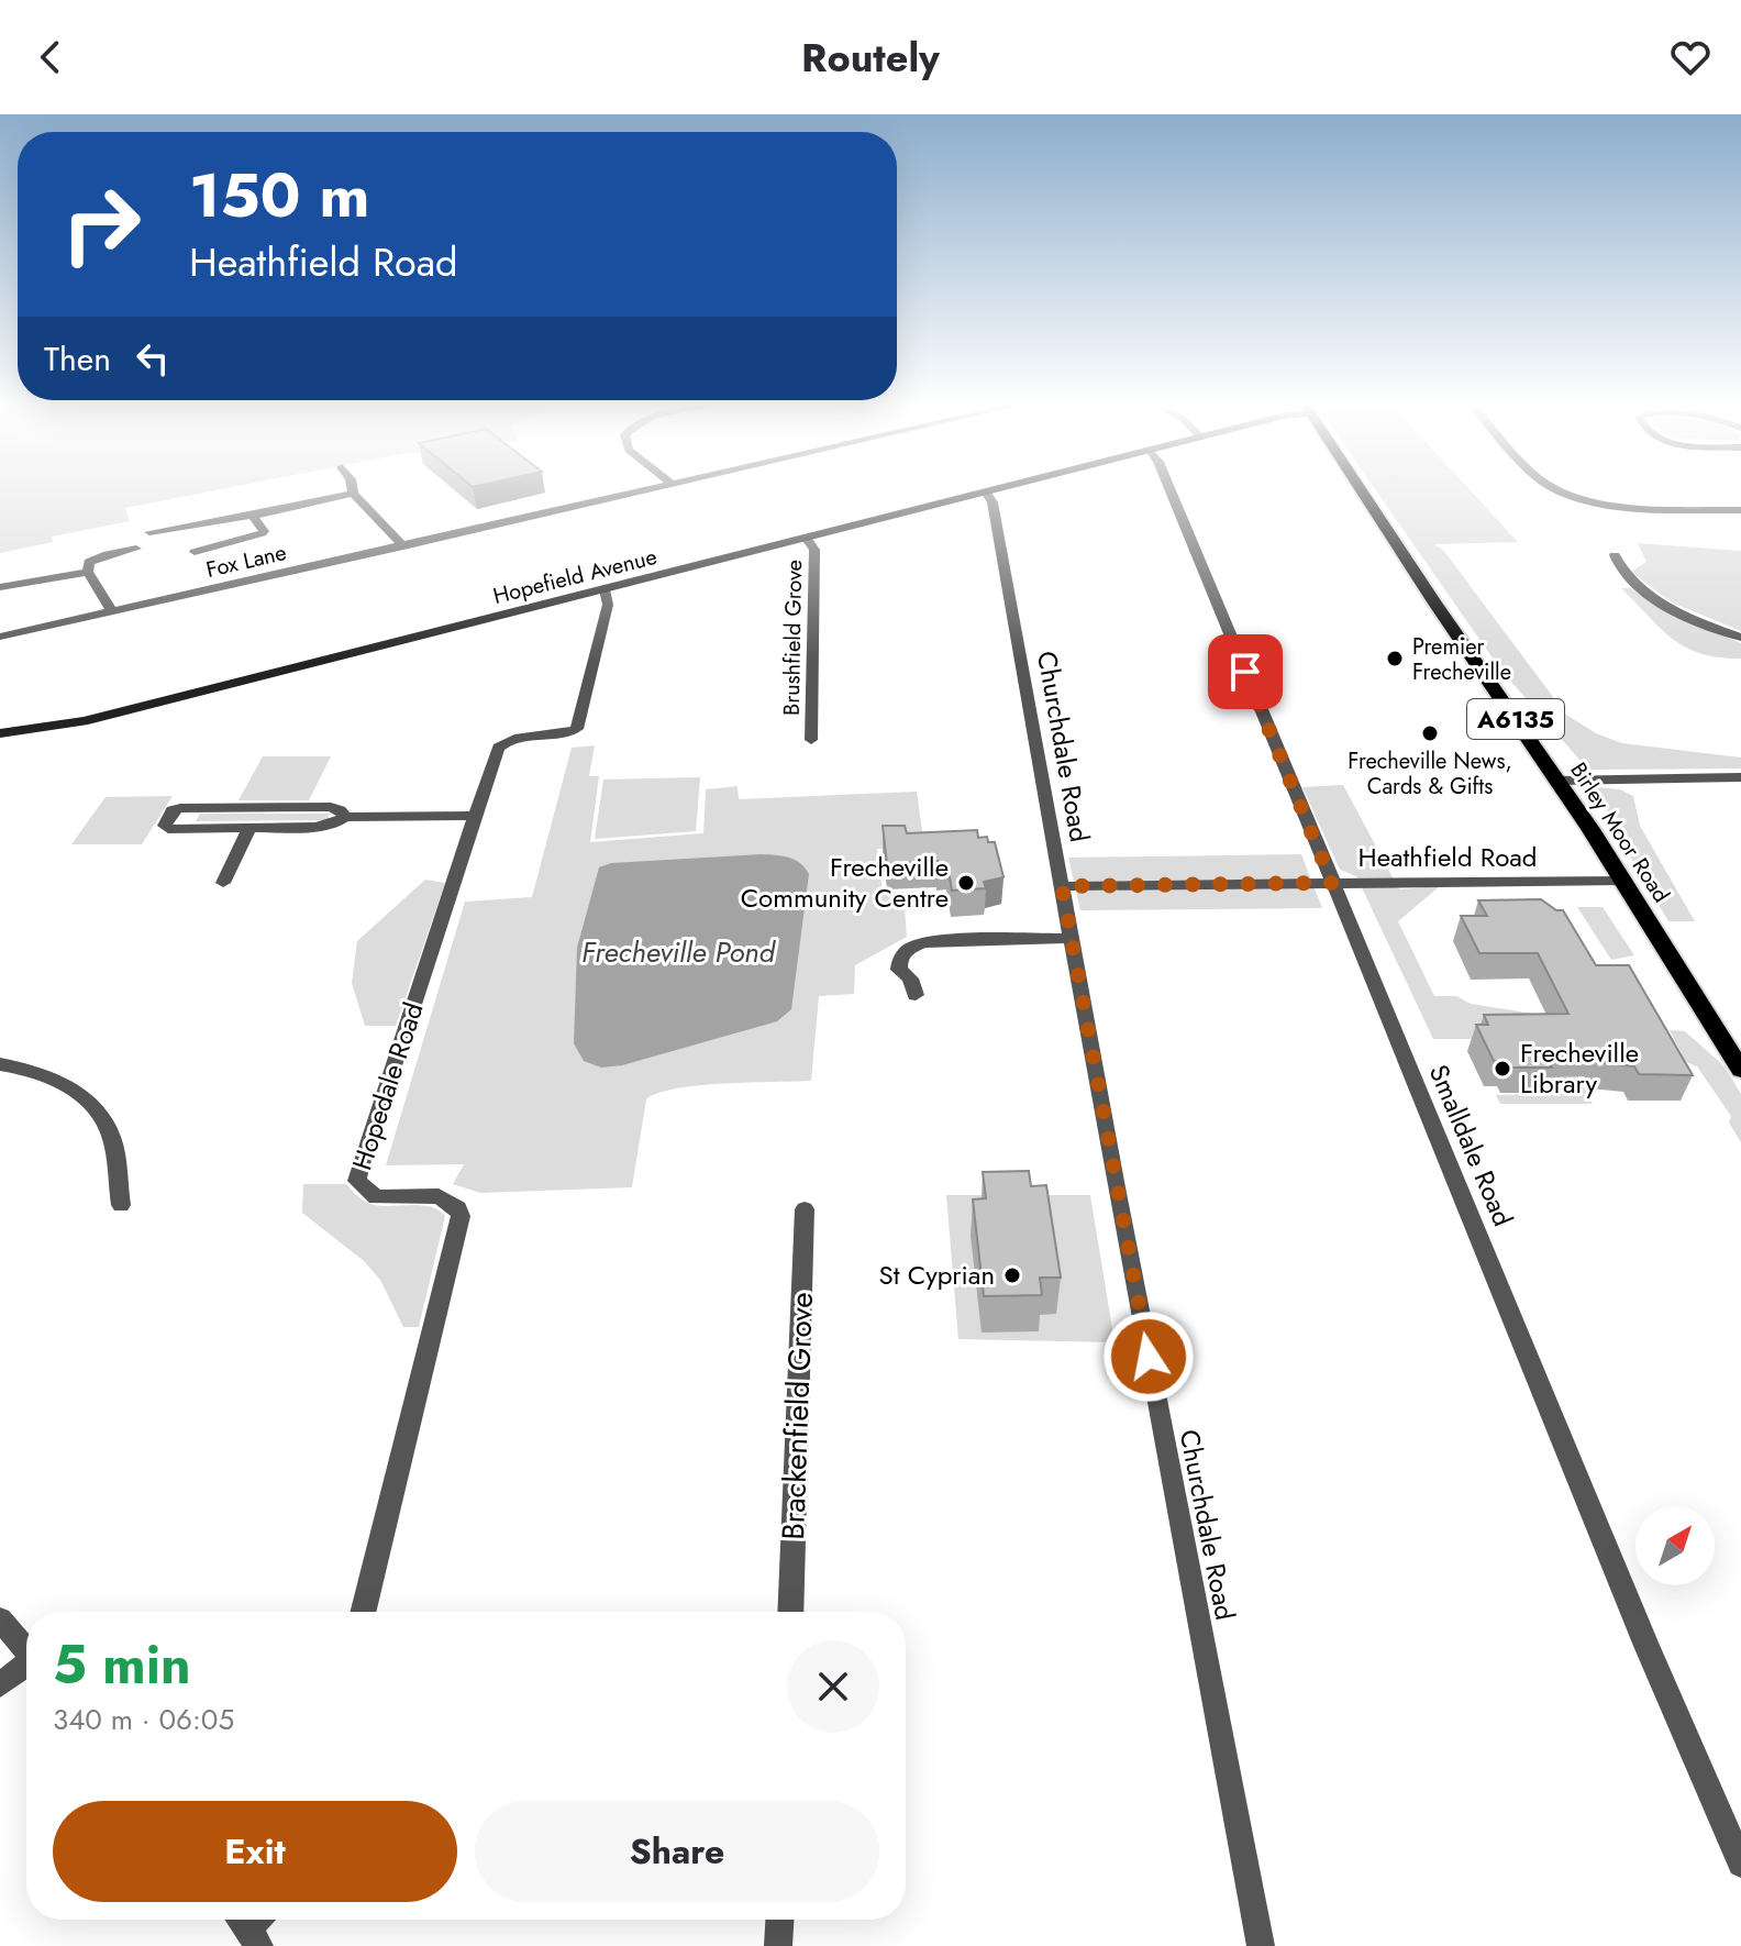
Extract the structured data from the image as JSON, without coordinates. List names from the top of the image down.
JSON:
{
  "streets": {
    "main road": ["A6135", "Birley Moor Road"],
    "street": [
      "Fox Lane",
      "Hopefield Avenue",
      "Brushfield Grove",
      "Churchdale Road",
      "Heathfield Road",
      "Hopedale Road",
      "Smalldale Road",
      "Brackenfield Grove"
    ]
  },
  "crossings": [
    ["Hopefield Avenue", "Brushfield Grove"],
    ["Hopefield Avenue", "Churchdale Road"],
    ["Hopefield Avenue", "Hopedale Road"],
    ["Churchdale Road", "Heathfield Road"],
    ["Birley Moor Road", "Heathfield Road"],
    ["Heathfield Road", "Smalldale Road"]
  ],
  "water": ["Frecheville Pond"],
  "places": [
    "Premier Frecheville",
    "Frecheville News, Cards & Gifts",
    "Frecheville Community Centre",
    "Frecheville Library",
    "St Cyprian"
  ],
  "north": "top right",
  "page": {
    "header": "Routely",
    "turn": ["150 m", "Heathfield Road"],
    "then": "Then",
    "heading": ["5 min", "340 m · 06:05"],
    "buttons": ["Exit", "Share"]
  }
}
